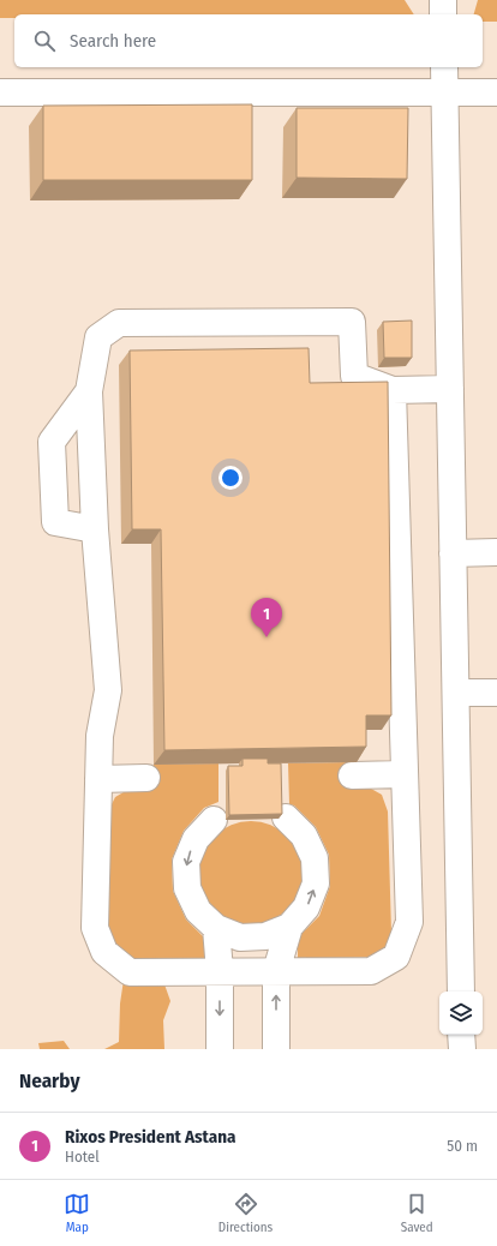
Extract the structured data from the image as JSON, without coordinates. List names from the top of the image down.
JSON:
{
  "page": {
    "search": "Search here",
    "pins": "1",
    "heading": "Nearby",
    "list": [
      {
        "mark": "1",
        "name": "Rixos President Astana",
        "note": "Hotel",
        "value": "50 m"
      }
    ],
    "nav": ["Map", "Directions", "Saved"]
  }
}
